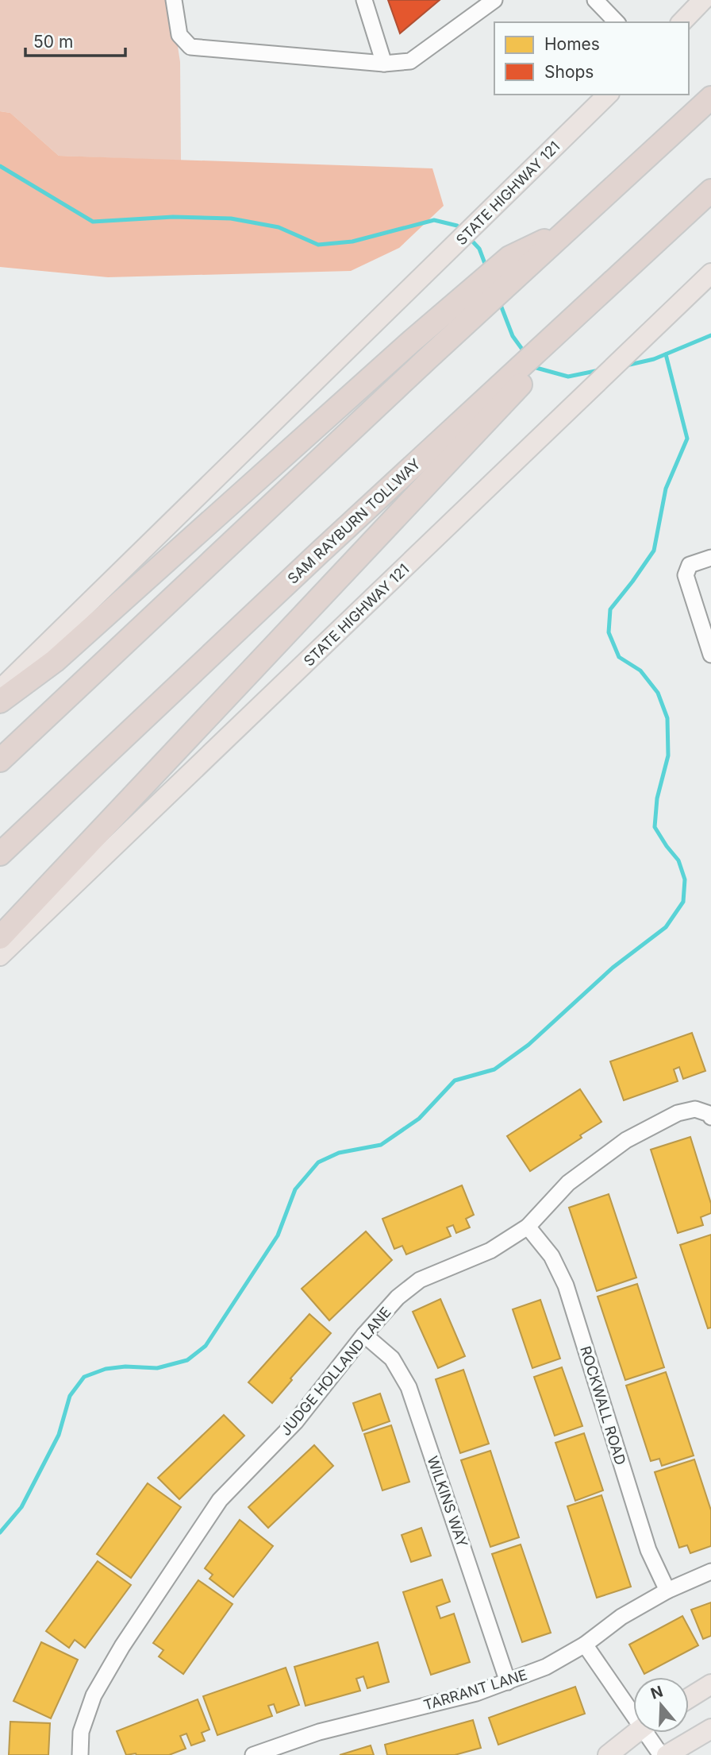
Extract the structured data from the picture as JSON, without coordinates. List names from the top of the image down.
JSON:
{
  "streets": {
    "highway": ["SAM RAYBURN TOLLWAY"],
    "main road": ["STATE HIGHWAY 121"],
    "street": [
      "JUDGE HOLLAND LANE",
      "ROCKWALL ROAD",
      "WILKINS WAY",
      "TARRANT LANE"
    ]
  },
  "crossings": [
    ["JUDGE HOLLAND LANE", "ROCKWALL ROAD"],
    ["JUDGE HOLLAND LANE", "WILKINS WAY"],
    ["ROCKWALL ROAD", "TARRANT LANE"],
    ["WILKINS WAY", "TARRANT LANE"]
  ],
  "legend": ["Homes", "Shops"],
  "scale_bar": "50 m",
  "north": "top"
}
